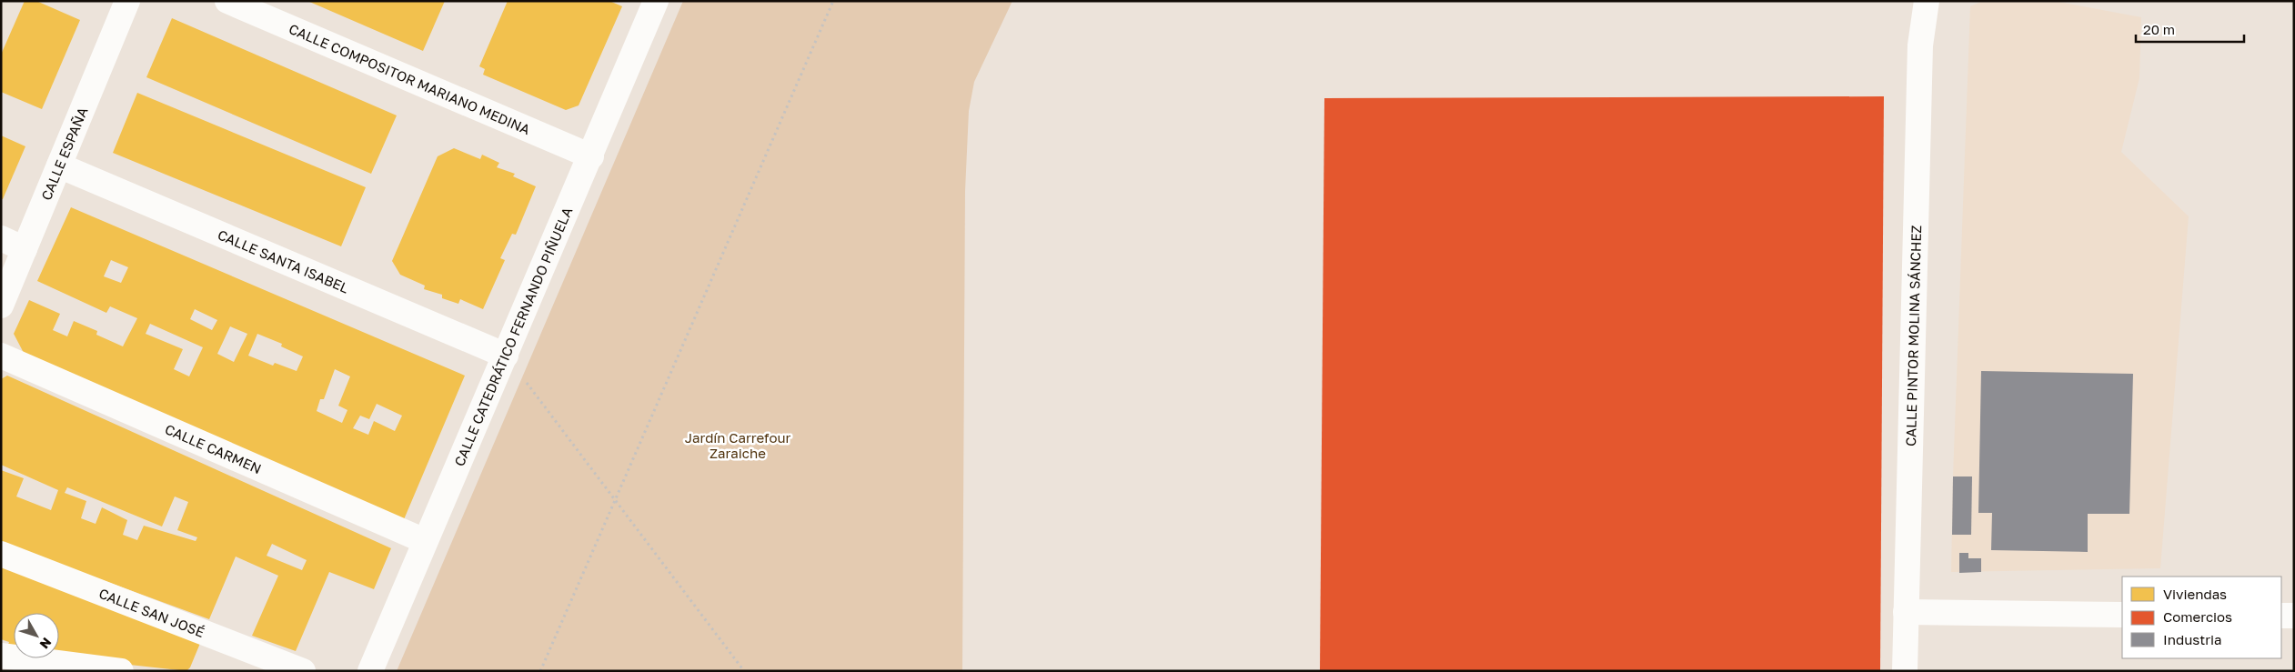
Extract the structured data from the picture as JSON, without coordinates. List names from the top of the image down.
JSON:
{
  "streets": {
    "street": [
      "CALLE COMPOSITOR MARIANO MEDINA",
      "CALLE ESPAÑA",
      "CALLE SANTA ISABEL",
      "CALLE PINTOR MOLINA SÁNCHEZ",
      "CALLE CATEDRÁTICO FERNANDO PIÑUELA",
      "CALLE CARMEN",
      "CALLE SAN JOSÉ"
    ]
  },
  "crossings": [
    ["CALLE COMPOSITOR MARIANO MEDINA", "CALLE CATEDRÁTICO FERNANDO PIÑUELA"],
    ["CALLE ESPAÑA", "CALLE SANTA ISABEL"],
    ["CALLE SANTA ISABEL", "CALLE CATEDRÁTICO FERNANDO PIÑUELA"],
    ["CALLE CATEDRÁTICO FERNANDO PIÑUELA", "CALLE CARMEN"]
  ],
  "parks": ["Jardín Carrefour Zaraiche"],
  "legend": ["Viviendas", "Comercios", "Industria"],
  "scale_bar": "20 m",
  "north": "bottom right"
}
